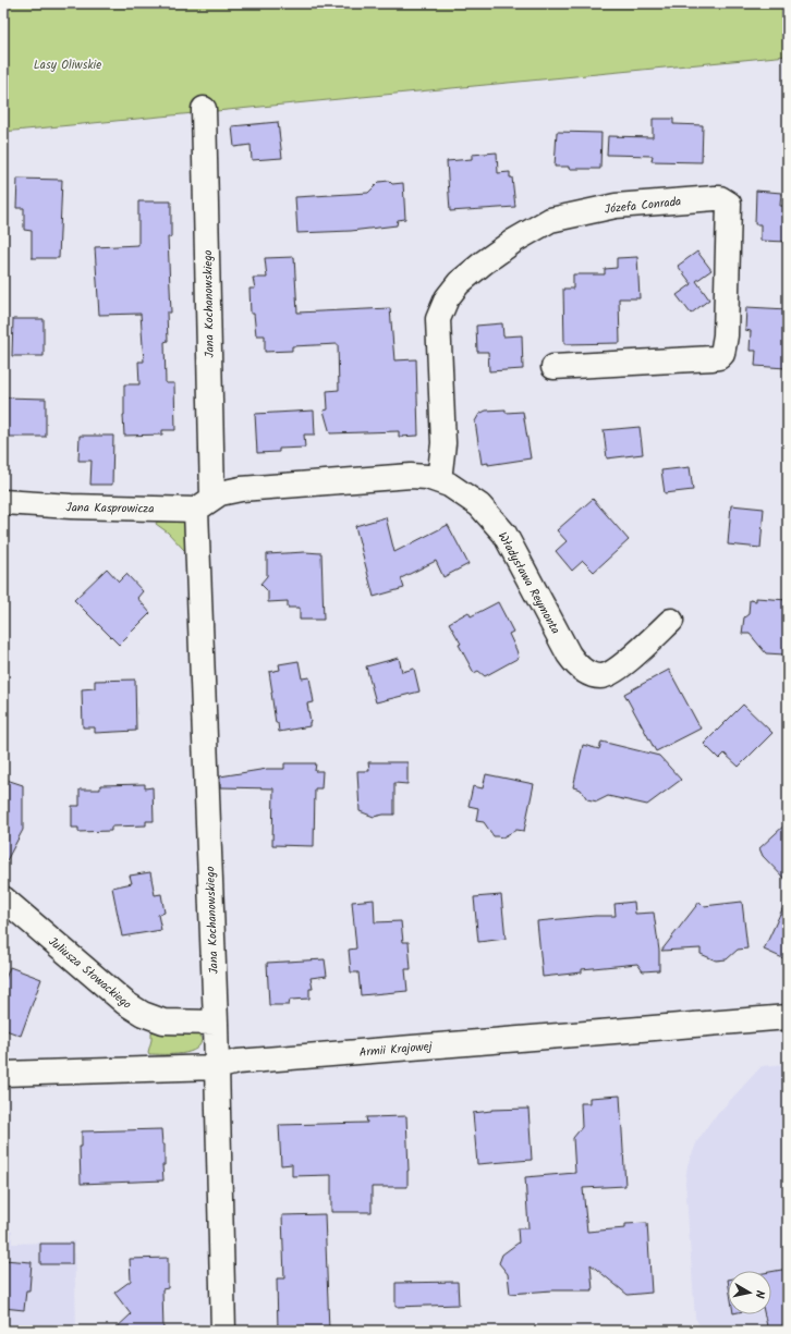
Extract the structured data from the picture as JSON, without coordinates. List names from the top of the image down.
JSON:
{
  "streets": {
    "street": [
      "Józefa Conrada",
      "Jana Kochanowskiego",
      "Jana Kasprowicza",
      "Władysława Reymonta",
      "Juliusza Słowackiego",
      "Armii Krajowej"
    ]
  },
  "crossings": [
    ["Józefa Conrada", "Władysława Reymonta"],
    ["Jana Kochanowskiego", "Jana Kasprowicza"],
    ["Jana Kochanowskiego", "Władysława Reymonta"],
    ["Jana Kochanowskiego", "Juliusza Słowackiego"],
    ["Jana Kochanowskiego", "Armii Krajowej"],
    ["Jana Kasprowicza", "Władysława Reymonta"]
  ],
  "parks": ["Lasy Oliwskie"],
  "north": "right"
}
